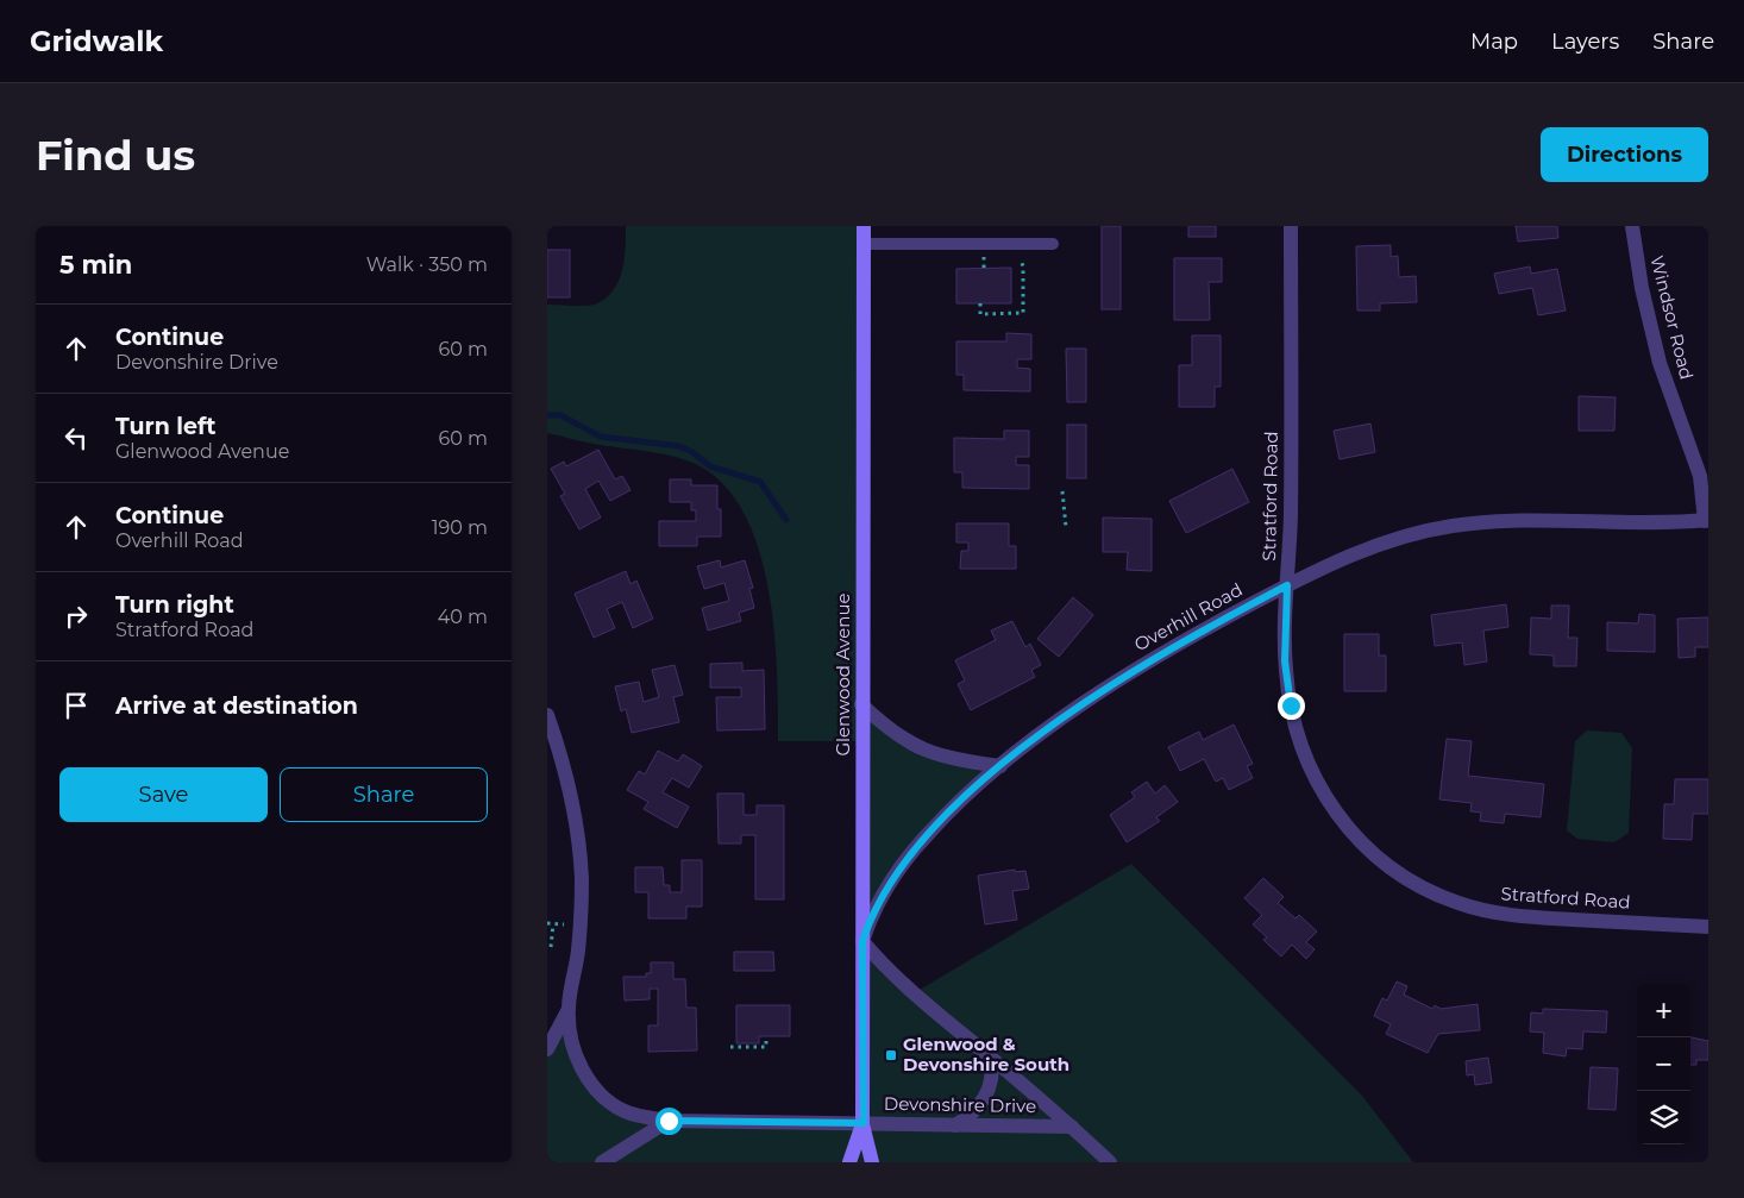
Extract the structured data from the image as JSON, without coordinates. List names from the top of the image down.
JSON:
{
  "streets": {
    "street": [
      "Windsor Road",
      "Stratford Road",
      "Overhill Road",
      "Glenwood Avenue",
      "Devonshire Drive"
    ]
  },
  "crossings": [
    ["Windsor Road", "Overhill Road"],
    ["Stratford Road", "Overhill Road"],
    ["Overhill Road", "Glenwood Avenue"],
    ["Glenwood Avenue", "Devonshire Drive"]
  ],
  "places": {
    "transit": ["Glenwood & Devonshire South"]
  },
  "page": {
    "header": "Gridwalk",
    "nav": ["Map", "Layers", "Share"],
    "buttons": [
      "Directions",
      ["Save", "Share"]
    ],
    "title": "Find us",
    "heading": ["5 min", "Walk · 350 m"],
    "list": [
      ["Continue", "Devonshire Drive", "60 m"],
      ["Turn left", "Glenwood Avenue", "60 m"],
      ["Continue", "Overhill Road", "190 m"],
      ["Turn right", "Stratford Road", "40 m"],
      "Arrive at destination"
    ],
    "map_buttons": ["+", "−"]
  }
}
